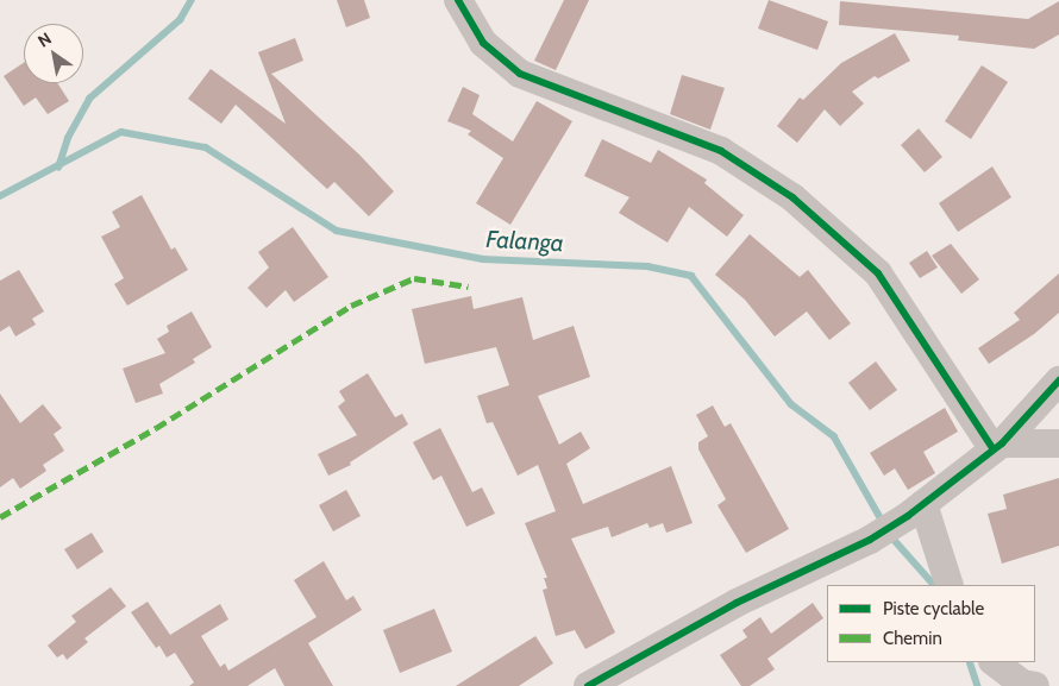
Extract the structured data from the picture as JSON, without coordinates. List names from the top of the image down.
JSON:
{
  "water": ["Falanga"],
  "legend": ["Piste cyclable", "Chemin"],
  "north": "top left"
}
